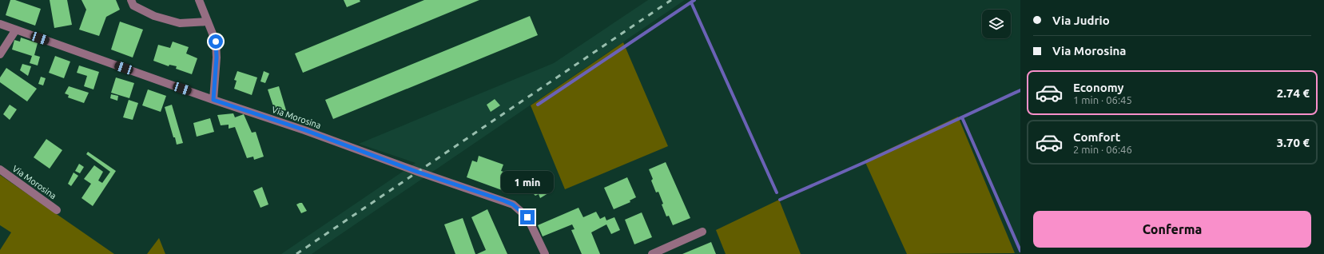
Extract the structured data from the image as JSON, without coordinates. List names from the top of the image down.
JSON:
{
  "streets": {
    "street": ["Via Morosina"]
  },
  "page": {
    "banner": ["Via Judrio", "Via Morosina"],
    "list": [
      {
        "name": "Economy",
        "note": "1 min · 06:45",
        "value": "2.74 €"
      },
      {
        "name": "Comfort",
        "note": "2 min · 06:46",
        "value": "3.70 €"
      }
    ],
    "bubble": "1 min",
    "buttons": "Conferma"
  }
}
